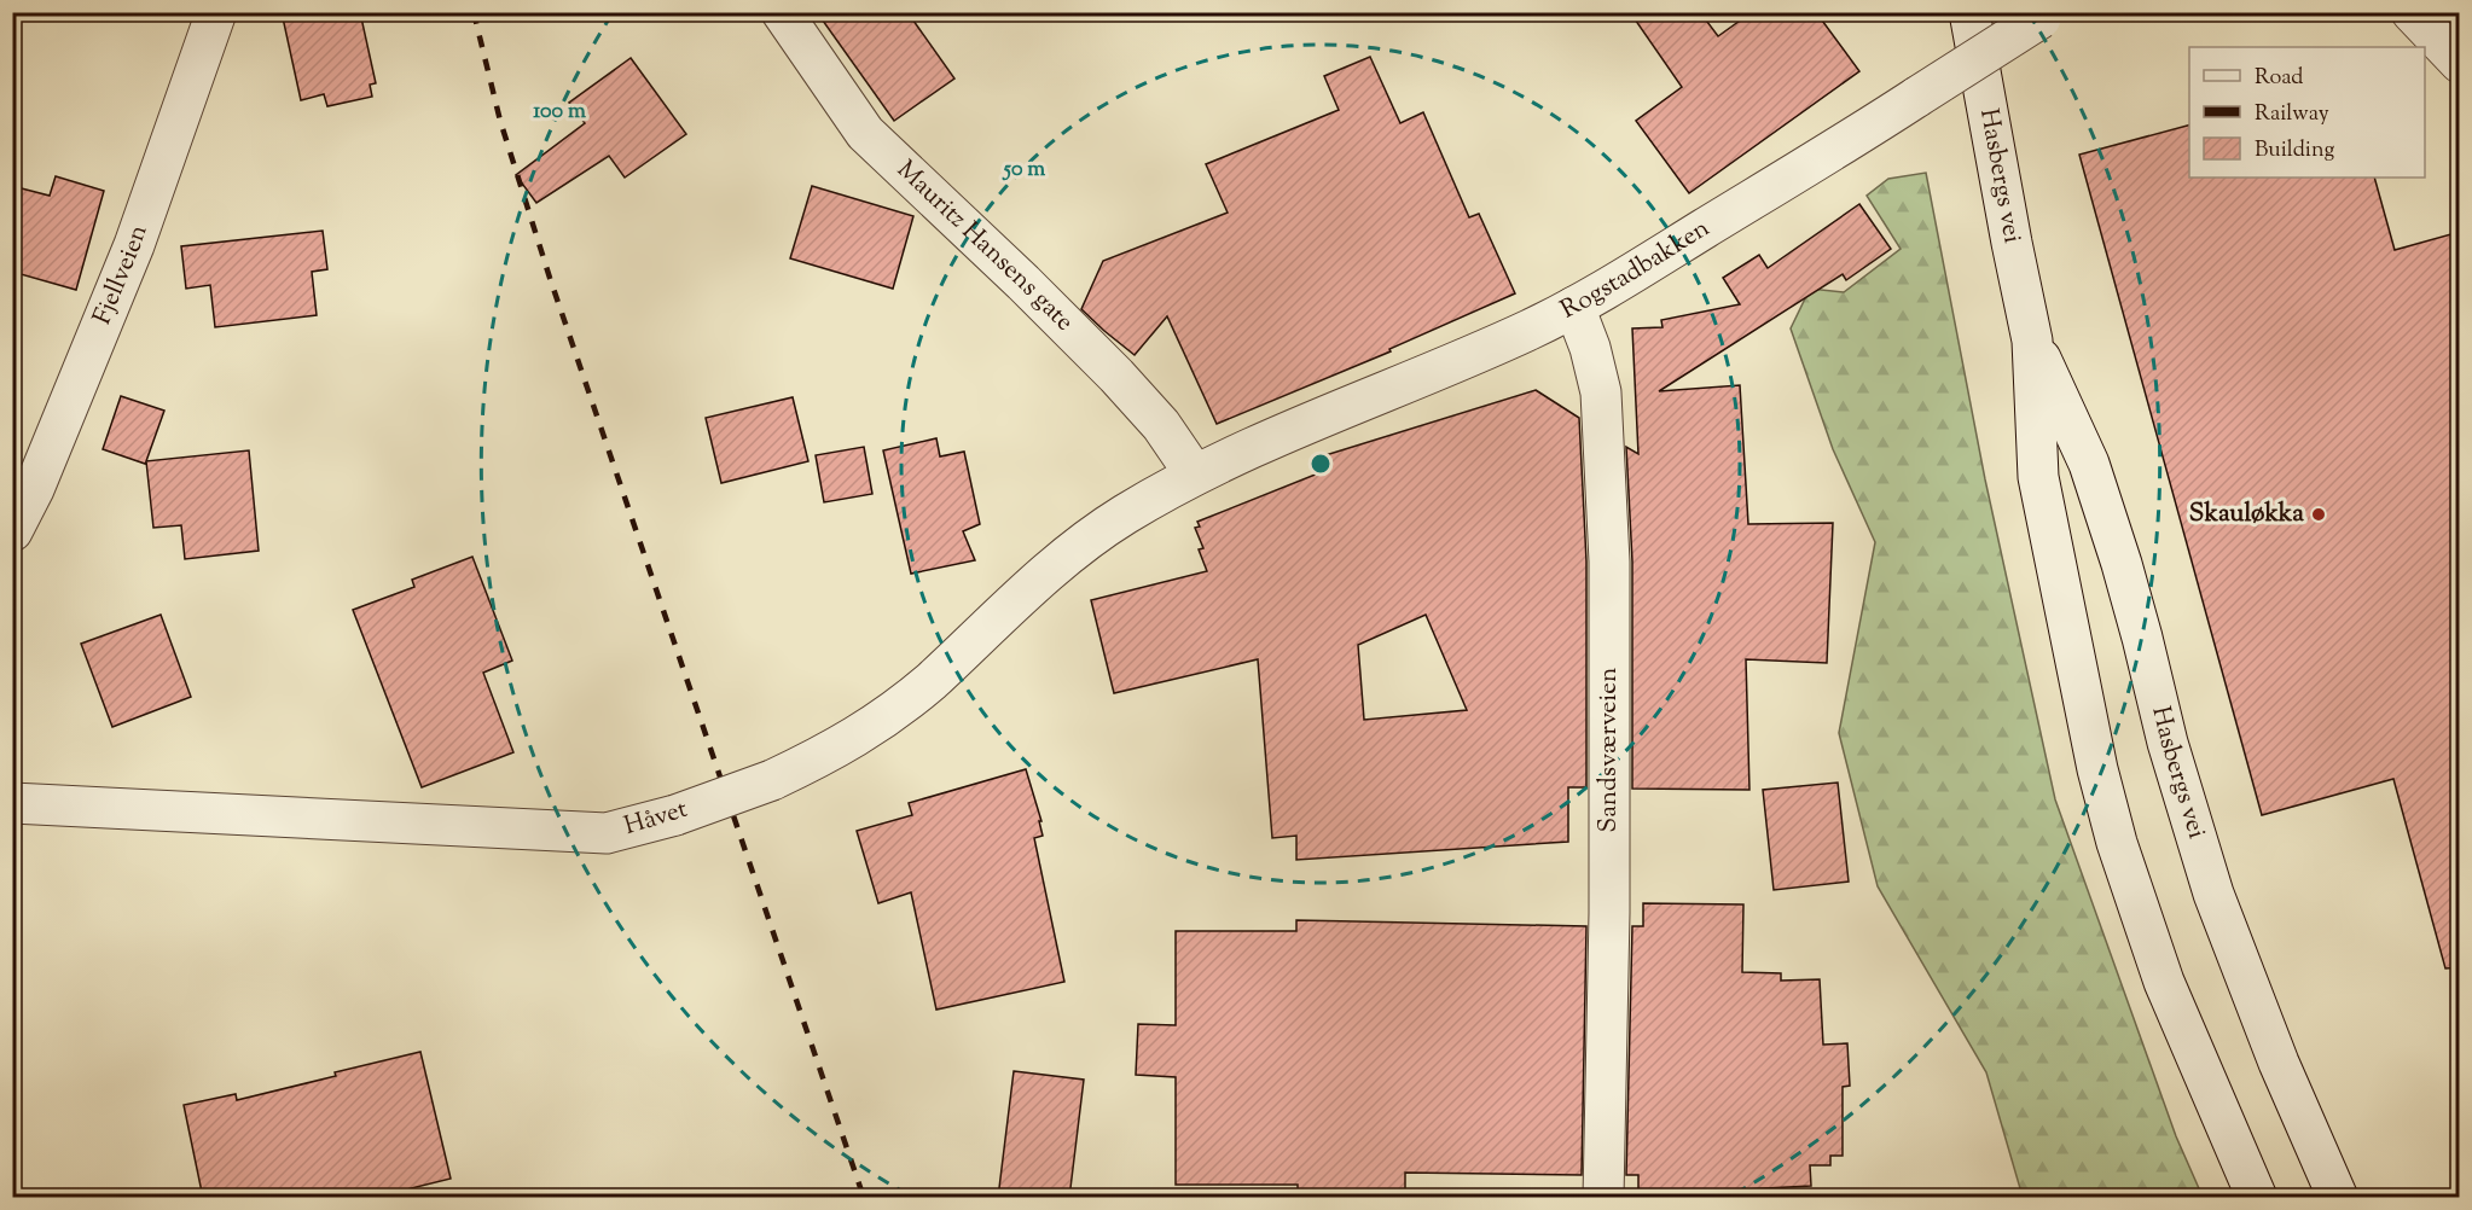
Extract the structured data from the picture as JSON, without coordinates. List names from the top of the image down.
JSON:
{
  "streets": {
    "street": [
      "Hasbergs vei",
      "Mauritz Hansens gate",
      "Rogstadbakken",
      "Fjellveien",
      "Sandsværveien",
      "Håvet"
    ]
  },
  "crossings": [
    ["Mauritz Hansens gate", "Rogstadbakken"],
    ["Mauritz Hansens gate", "Håvet"],
    ["Rogstadbakken", "Sandsværveien"],
    ["Rogstadbakken", "Håvet"]
  ],
  "places": ["Skauløkka"],
  "legend": ["Road", "Railway", "Building"],
  "rings": ["100 m", "50 m"]
}
